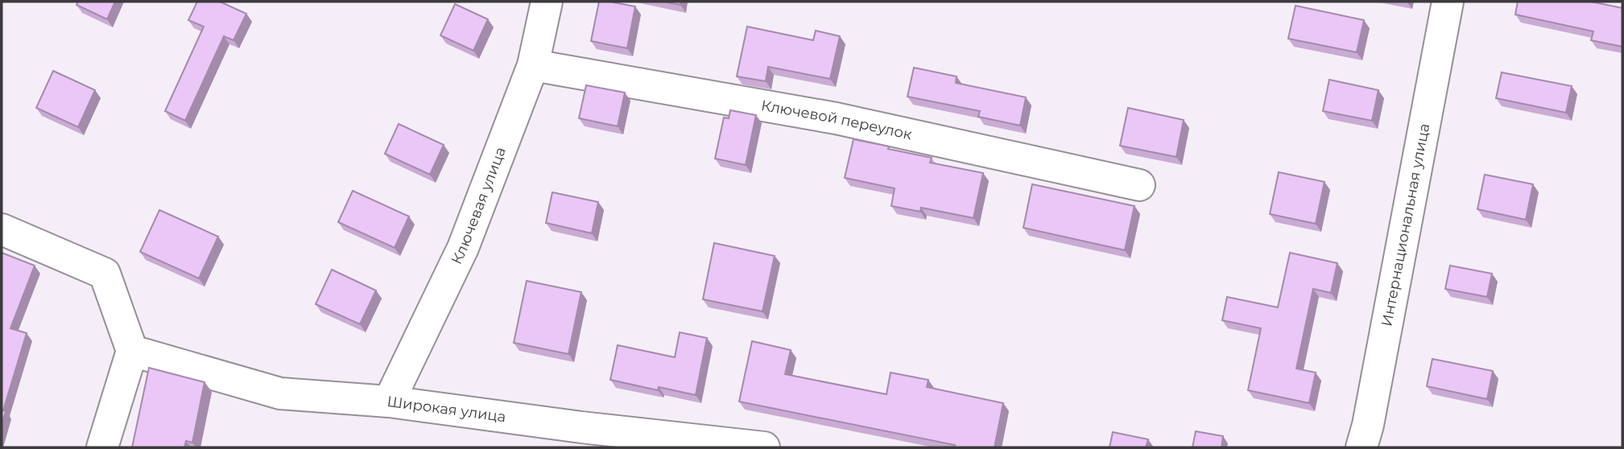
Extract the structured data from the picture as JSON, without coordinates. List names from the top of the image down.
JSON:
{
  "streets": {
    "street": [
      "Ключевой переулок",
      "Ключевая улица",
      "Интернациональная улица",
      "Широкая улица"
    ]
  },
  "crossings": [
    ["Ключевой переулок", "Ключевая улица"],
    ["Ключевая улица", "Широкая улица"]
  ]
}
